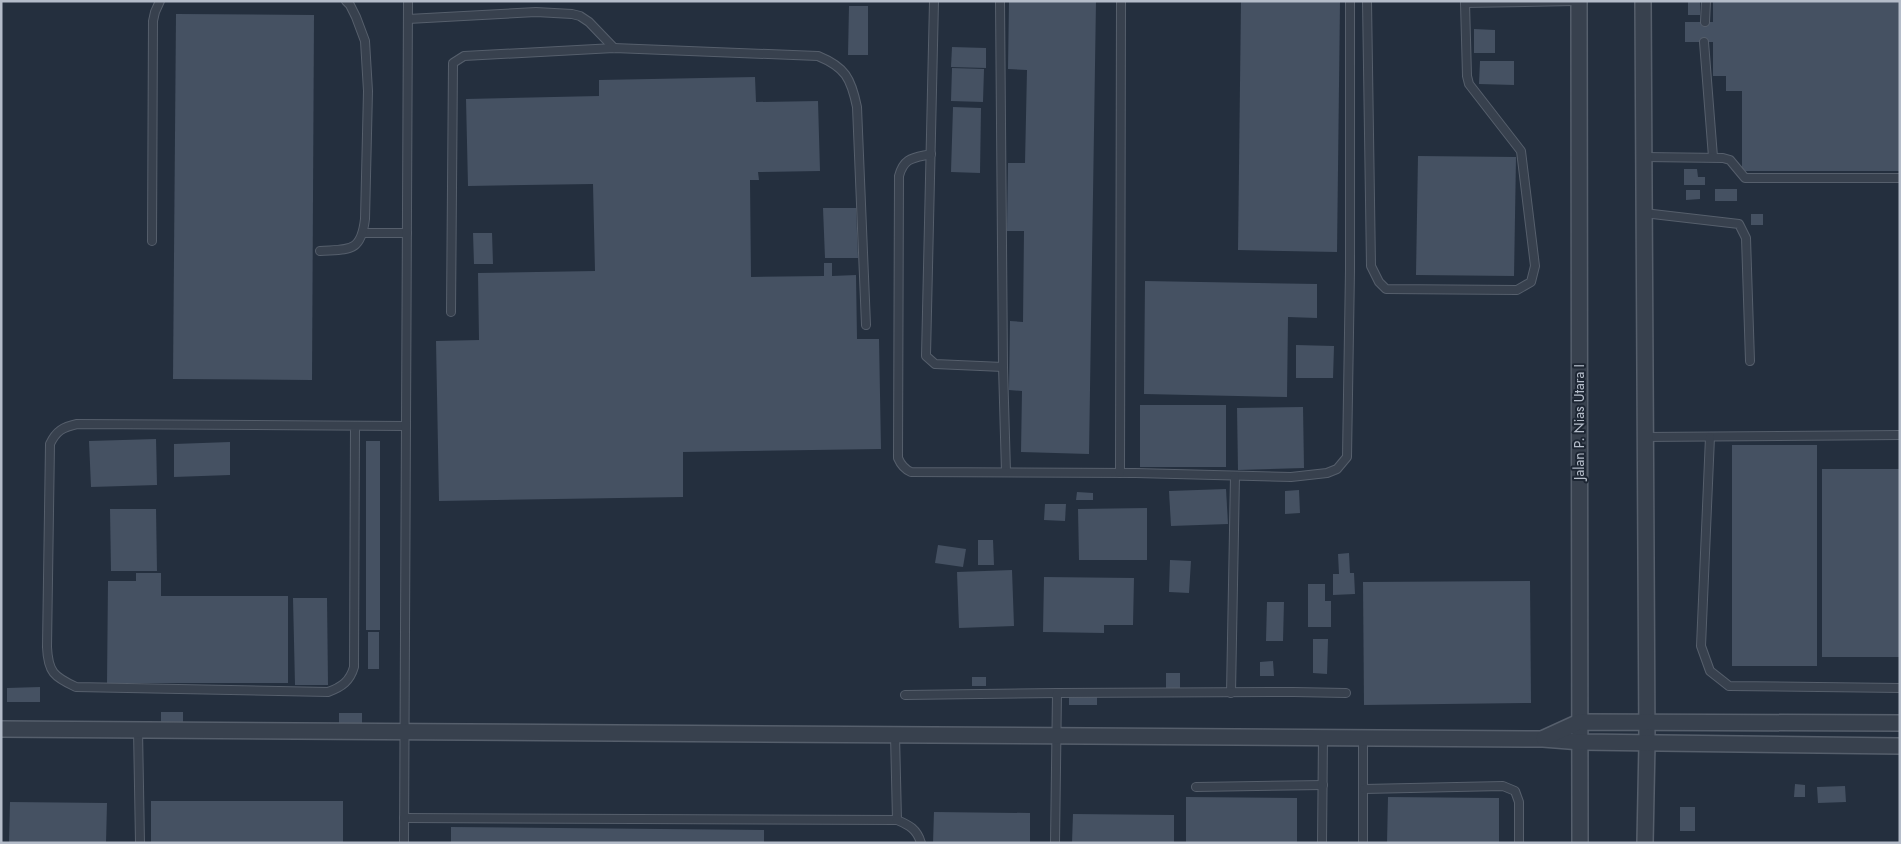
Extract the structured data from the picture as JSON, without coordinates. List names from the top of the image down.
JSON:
{
  "streets": {
    "street": ["Jalan P. Nias Utara I"]
  }
}
